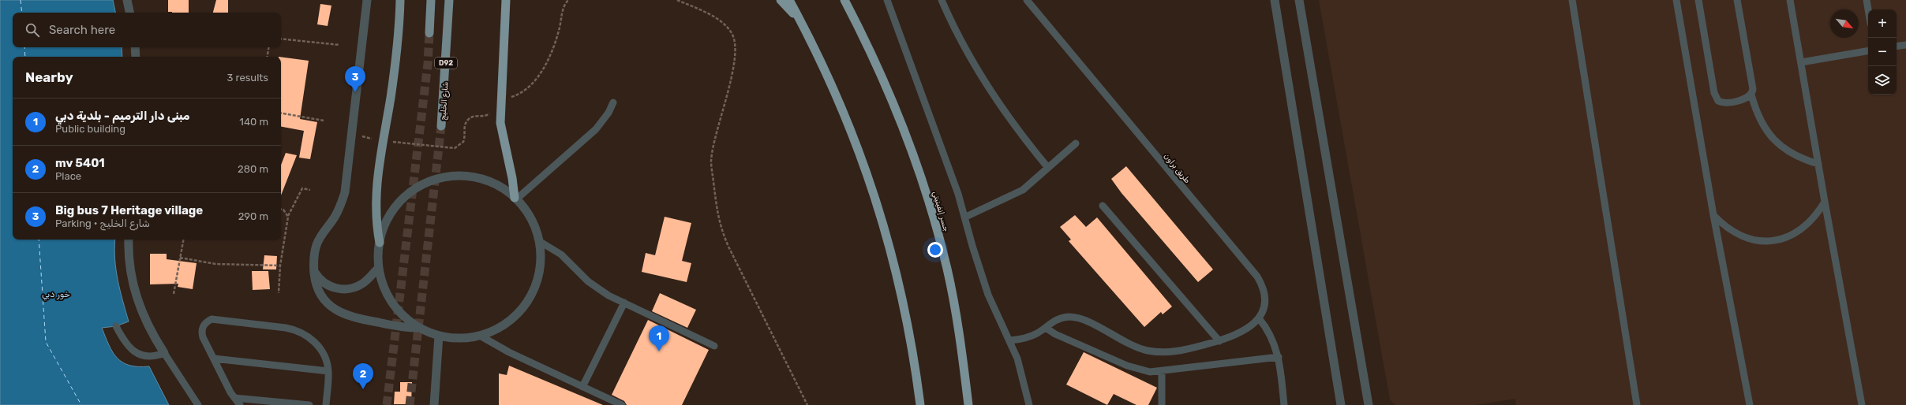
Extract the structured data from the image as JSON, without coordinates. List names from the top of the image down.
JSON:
{
  "streets": {
    "highway": ["جسر إنفينيتي"],
    "main road": ["D92", "شارع الخليج"],
    "lane": ["طريق براون"]
  },
  "water": ["خور دبي"],
  "north": "bottom right",
  "page": {
    "map_buttons": ["+", "−"],
    "search": "Search here",
    "heading": ["Nearby", "3 results"],
    "pins": ["3", "1", "2"],
    "list": [
      {
        "mark": "1",
        "name": "مبنى دار الترميم - بلدية دبي",
        "note": "Public building",
        "value": "140 m"
      },
      {
        "mark": "2",
        "name": "mv 5401",
        "note": "Place",
        "value": "280 m"
      },
      {
        "mark": "3",
        "name": "Big bus 7 Heritage village",
        "note": "Parking · شارع الخليج",
        "value": "290 m"
      }
    ]
  }
}
